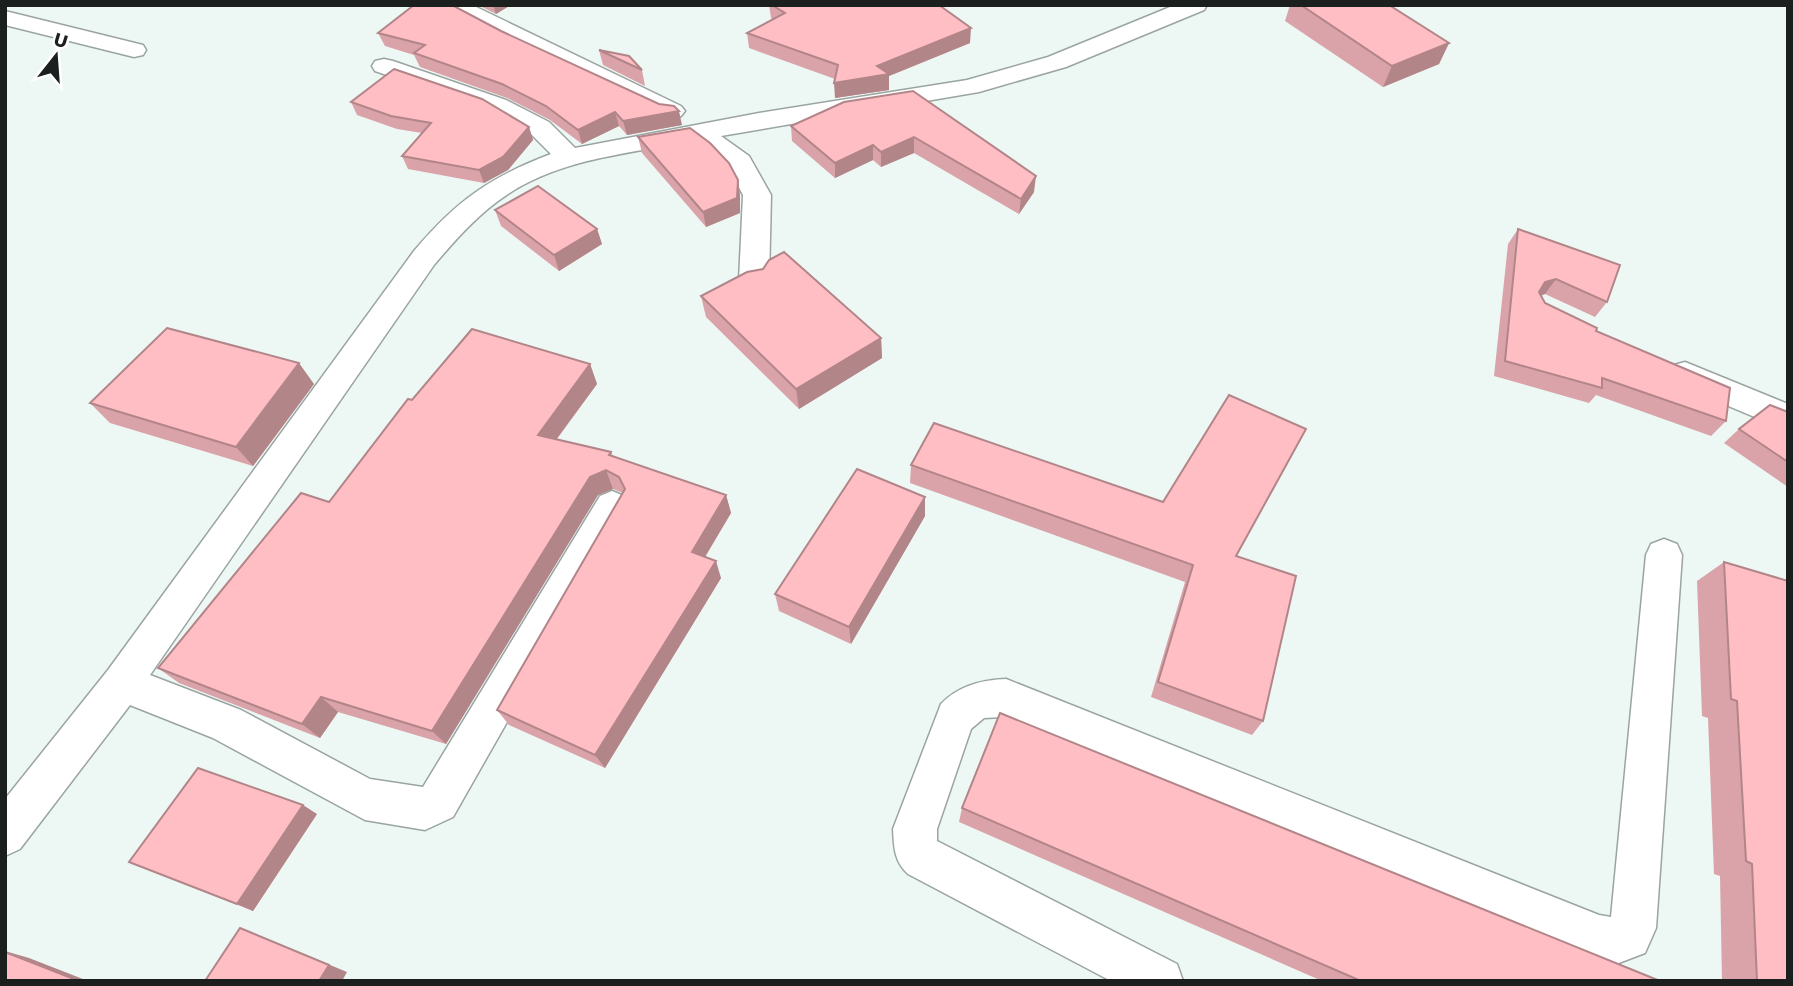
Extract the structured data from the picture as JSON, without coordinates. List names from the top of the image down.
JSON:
{
  "north": "top"
}
